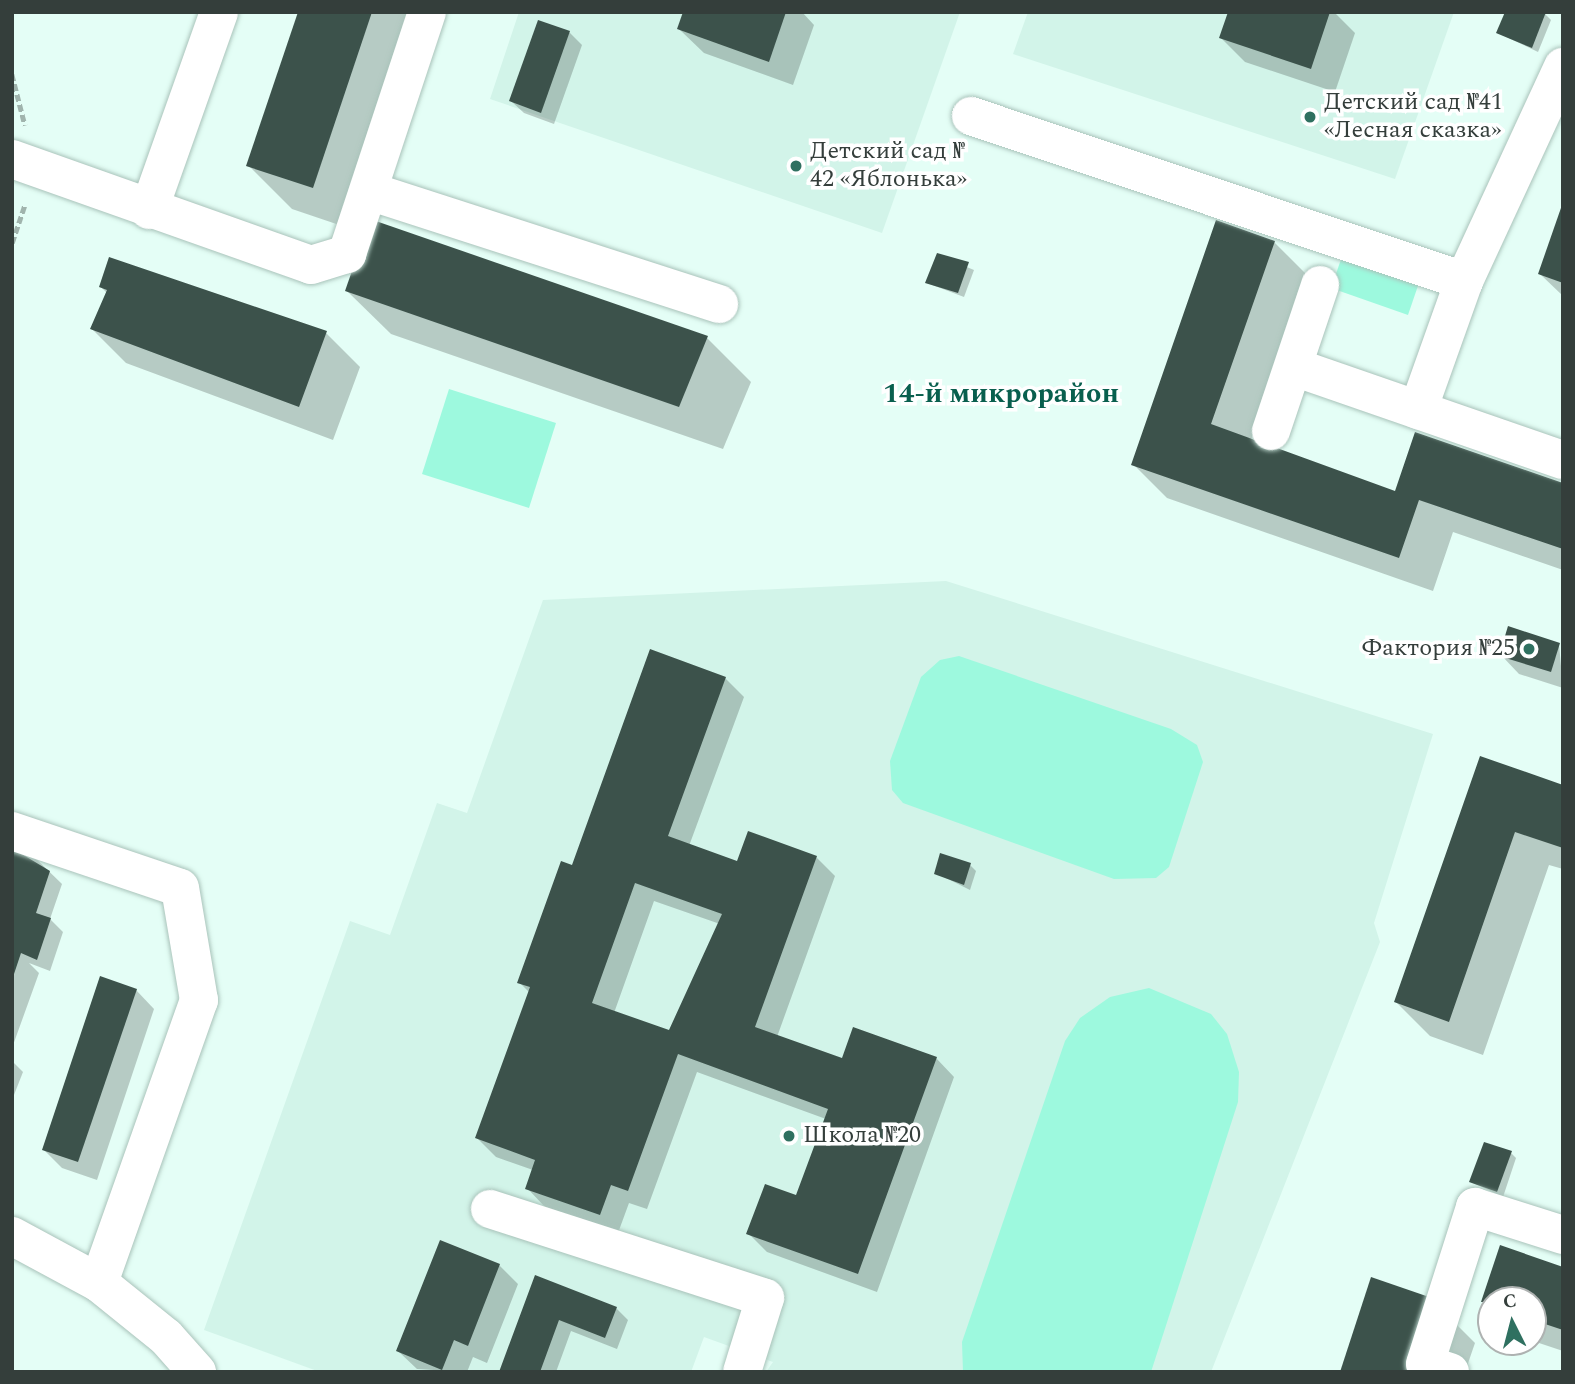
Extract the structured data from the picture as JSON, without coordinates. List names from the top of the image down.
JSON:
{
  "districts": ["14-й микрорайон"],
  "places": [
    "Детский сад №41 «Лесная сказка»",
    "Детский сад № 42 «Яблонька»",
    "Фактория №25",
    "Школа №20"
  ],
  "north": "top"
}
